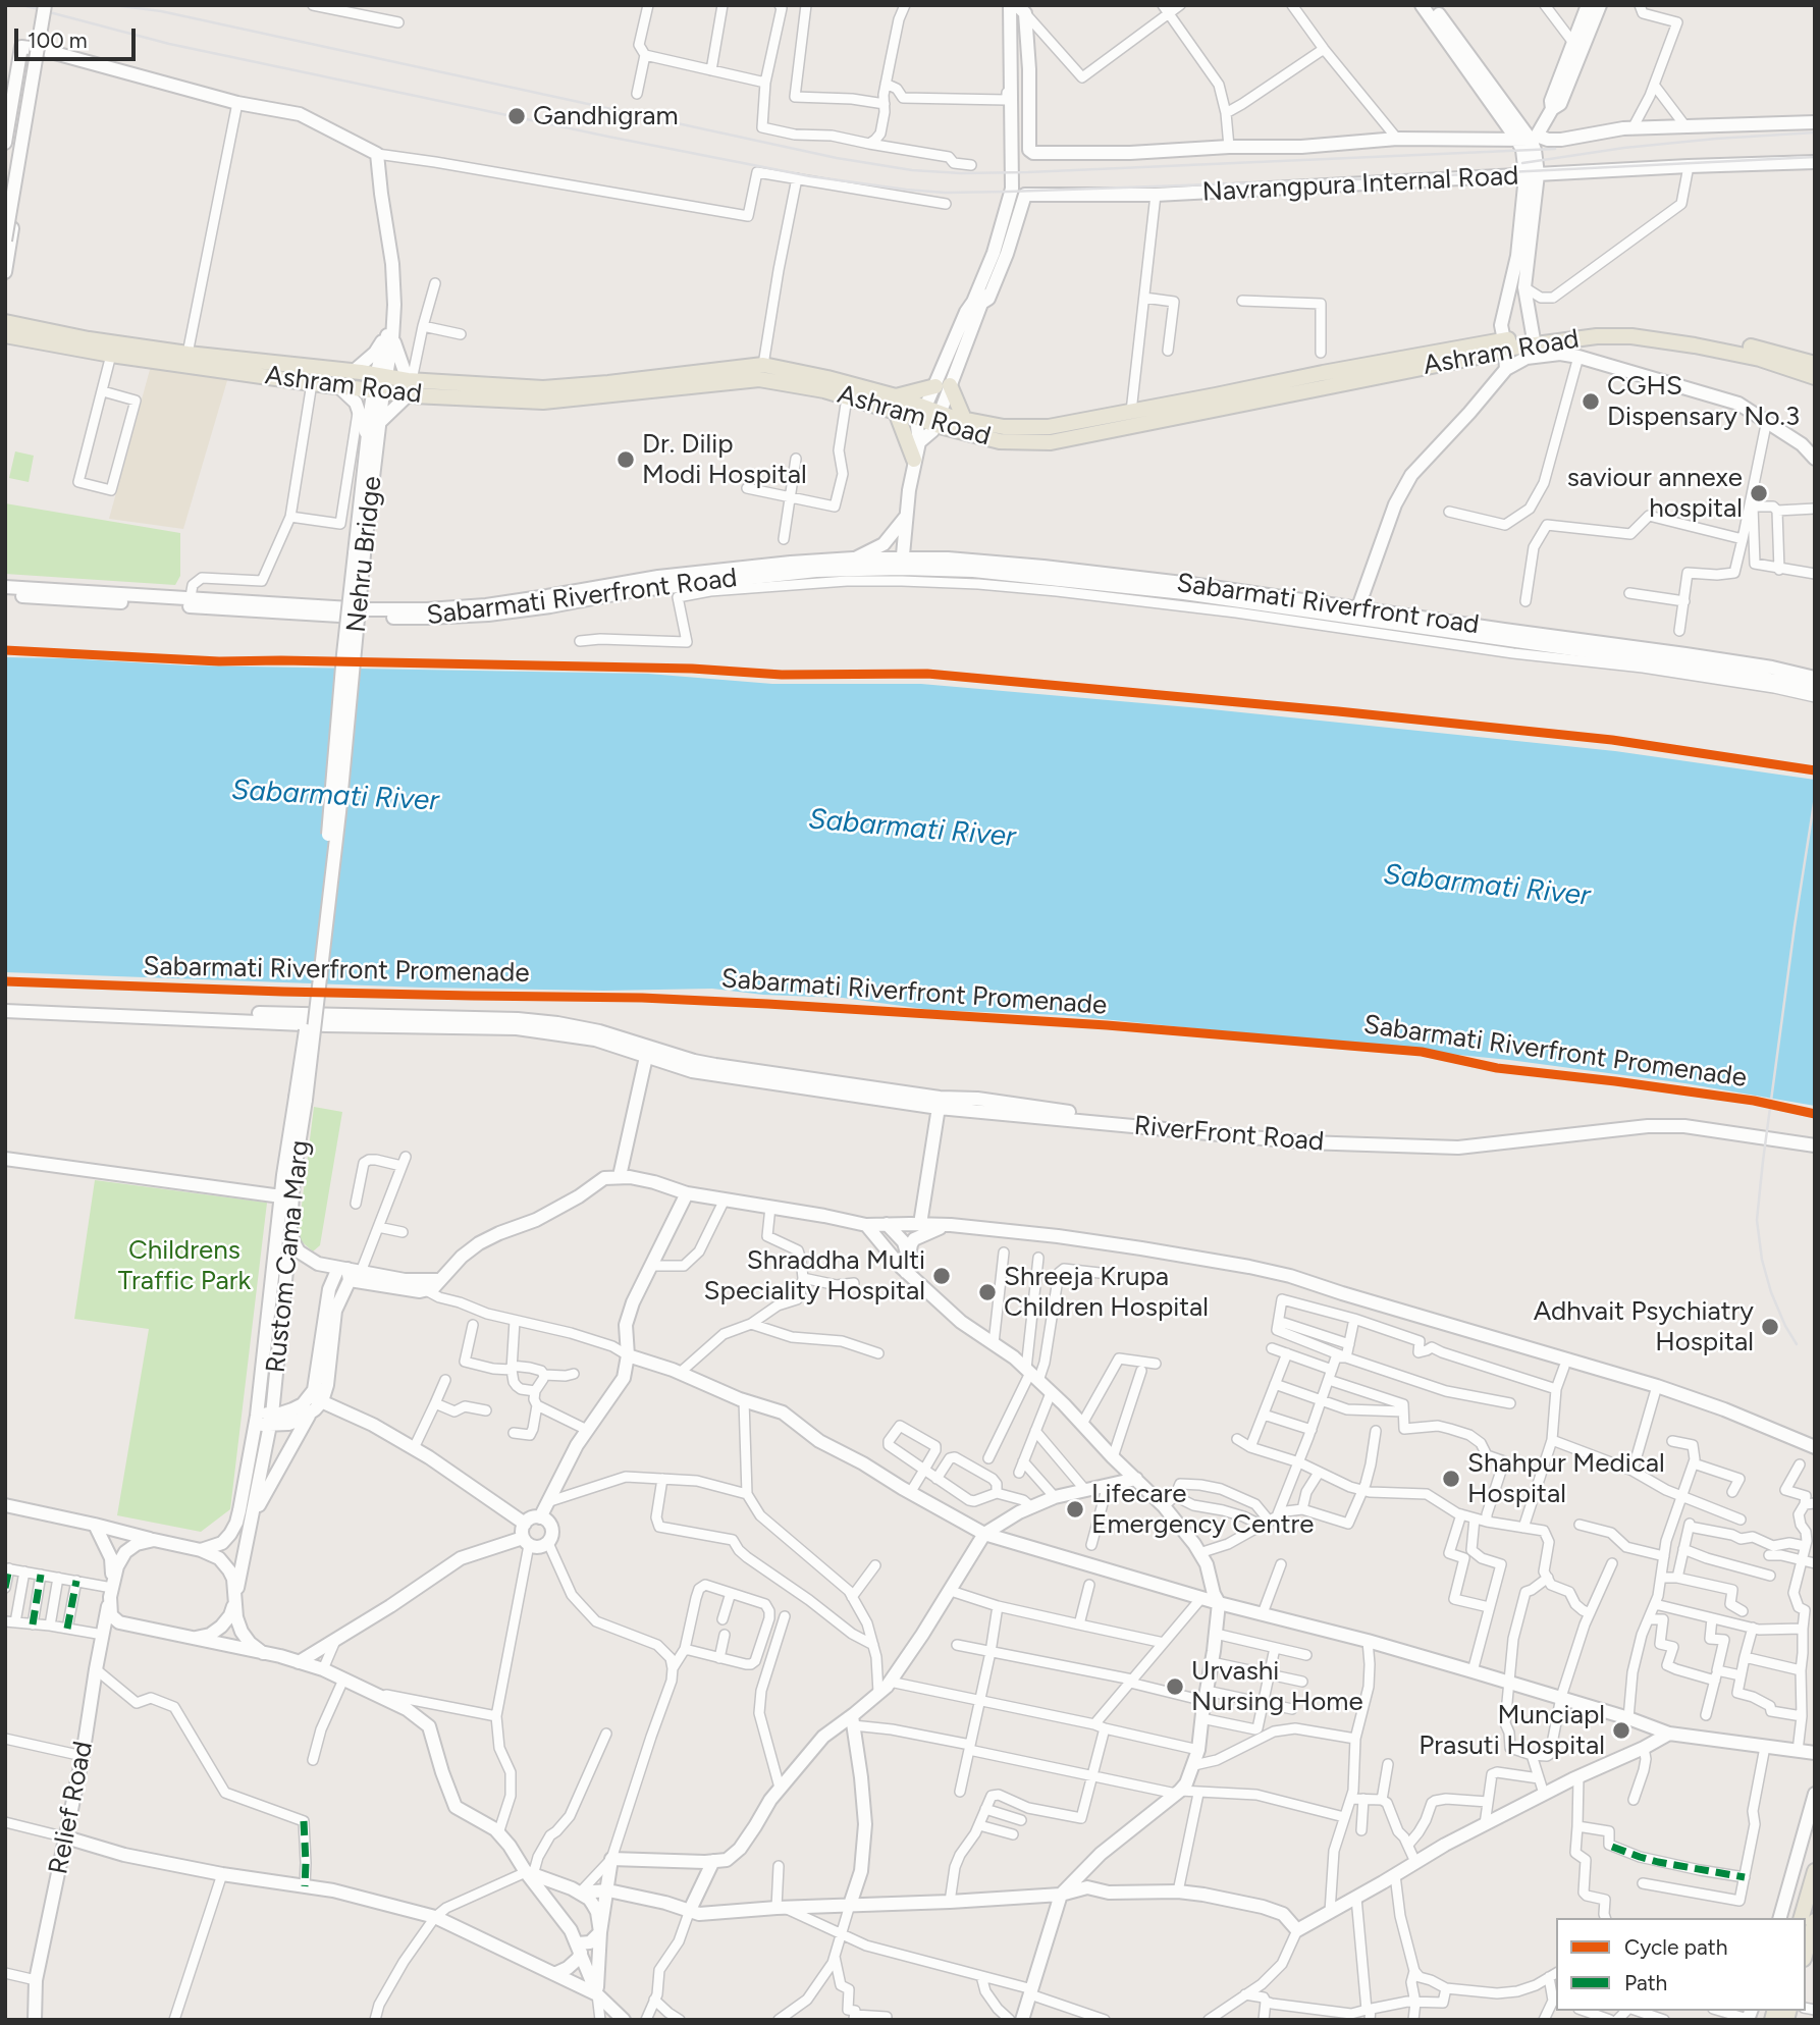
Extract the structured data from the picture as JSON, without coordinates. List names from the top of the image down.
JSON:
{
  "streets": {
    "main road": ["Ashram Road"],
    "street": [
      "Navrangpura Internal Road",
      "Nehru Bridge",
      "Sabarmati Riverfront Road",
      "Sabarmati Riverfront road",
      "RiverFront Road",
      "Rustom Cama Marg",
      "Relief Road"
    ],
    "cycle path": ["Sabarmati Riverfront Promenade"]
  },
  "crossings": [
    ["Ashram Road", "Nehru Bridge"],
    ["Nehru Bridge", "Rustom Cama Marg"],
    ["Sabarmati Riverfront Road", "Sabarmati Riverfront road"],
    ["Rustom Cama Marg", "Relief Road"]
  ],
  "water": ["Sabarmati River"],
  "parks": ["Childrens Traffic Park"],
  "places": [
    "Gandhigram",
    "CGHS Dispensary No.3",
    "Dr. Dilip Modi Hospital",
    "saviour annexe hospital",
    "Shraddha Multi Speciality Hospital",
    "Shreeja Krupa Children Hospital",
    "Adhvait Psychiatry Hospital",
    "Shahpur Medical Hospital",
    "Lifecare Emergency Centre",
    "Urvashi Nursing Home",
    "Munciapl Prasuti Hospital"
  ],
  "legend": ["Cycle path", "Path"],
  "scale_bar": "100 m"
}
